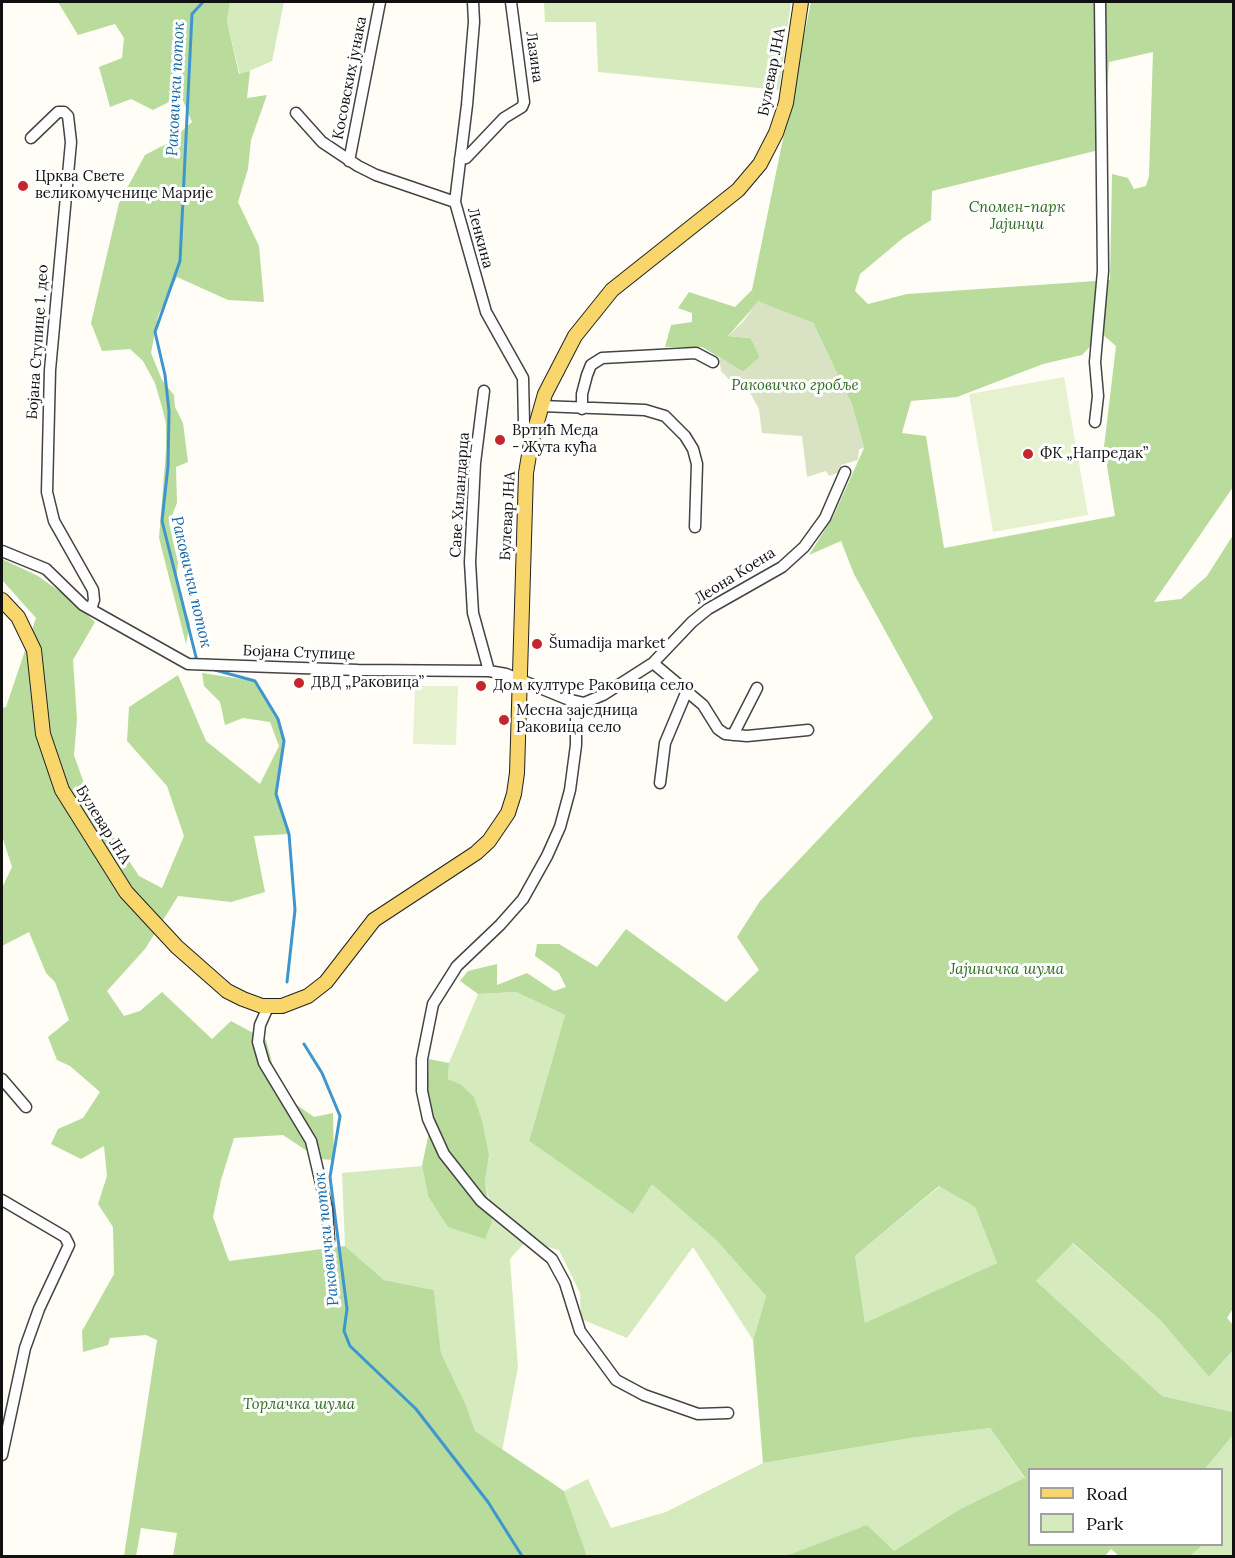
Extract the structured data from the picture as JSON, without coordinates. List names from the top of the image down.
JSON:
{
  "streets": {
    "main road": ["Булевар ЈНА"],
    "street": [
      "Лазина",
      "Косовских јунака",
      "Ленкина",
      "Бојана Ступице 1. део",
      "Саве Хиландарца",
      "Леона Коена",
      "Бојана Ступице"
    ]
  },
  "crossings": [
    ["Лазина", "Ленкина"],
    ["Булевар ЈНА", "Ленкина"],
    ["Булевар ЈНА", "Бојана Ступице"],
    ["Косовских јунака", "Ленкина"],
    ["Бојана Ступице 1. део", "Бојана Ступице"],
    ["Саве Хиландарца", "Бојана Ступице"]
  ],
  "water": ["Раковички поток"],
  "parks": [
    "Спомен-парк Јајинци",
    "Раковичко гробље",
    "Јајиначка шума",
    "Торлачка шума"
  ],
  "places": [
    "Црква Свете великомученице Марије",
    "Вртић Меда - Жута кућа",
    "ФК „Напредак”",
    "Šumadija market",
    "ДВД „Раковица”",
    "Дом културе Раковица село",
    "Месна заједница Раковица село"
  ],
  "legend": ["Road", "Park"]
}
